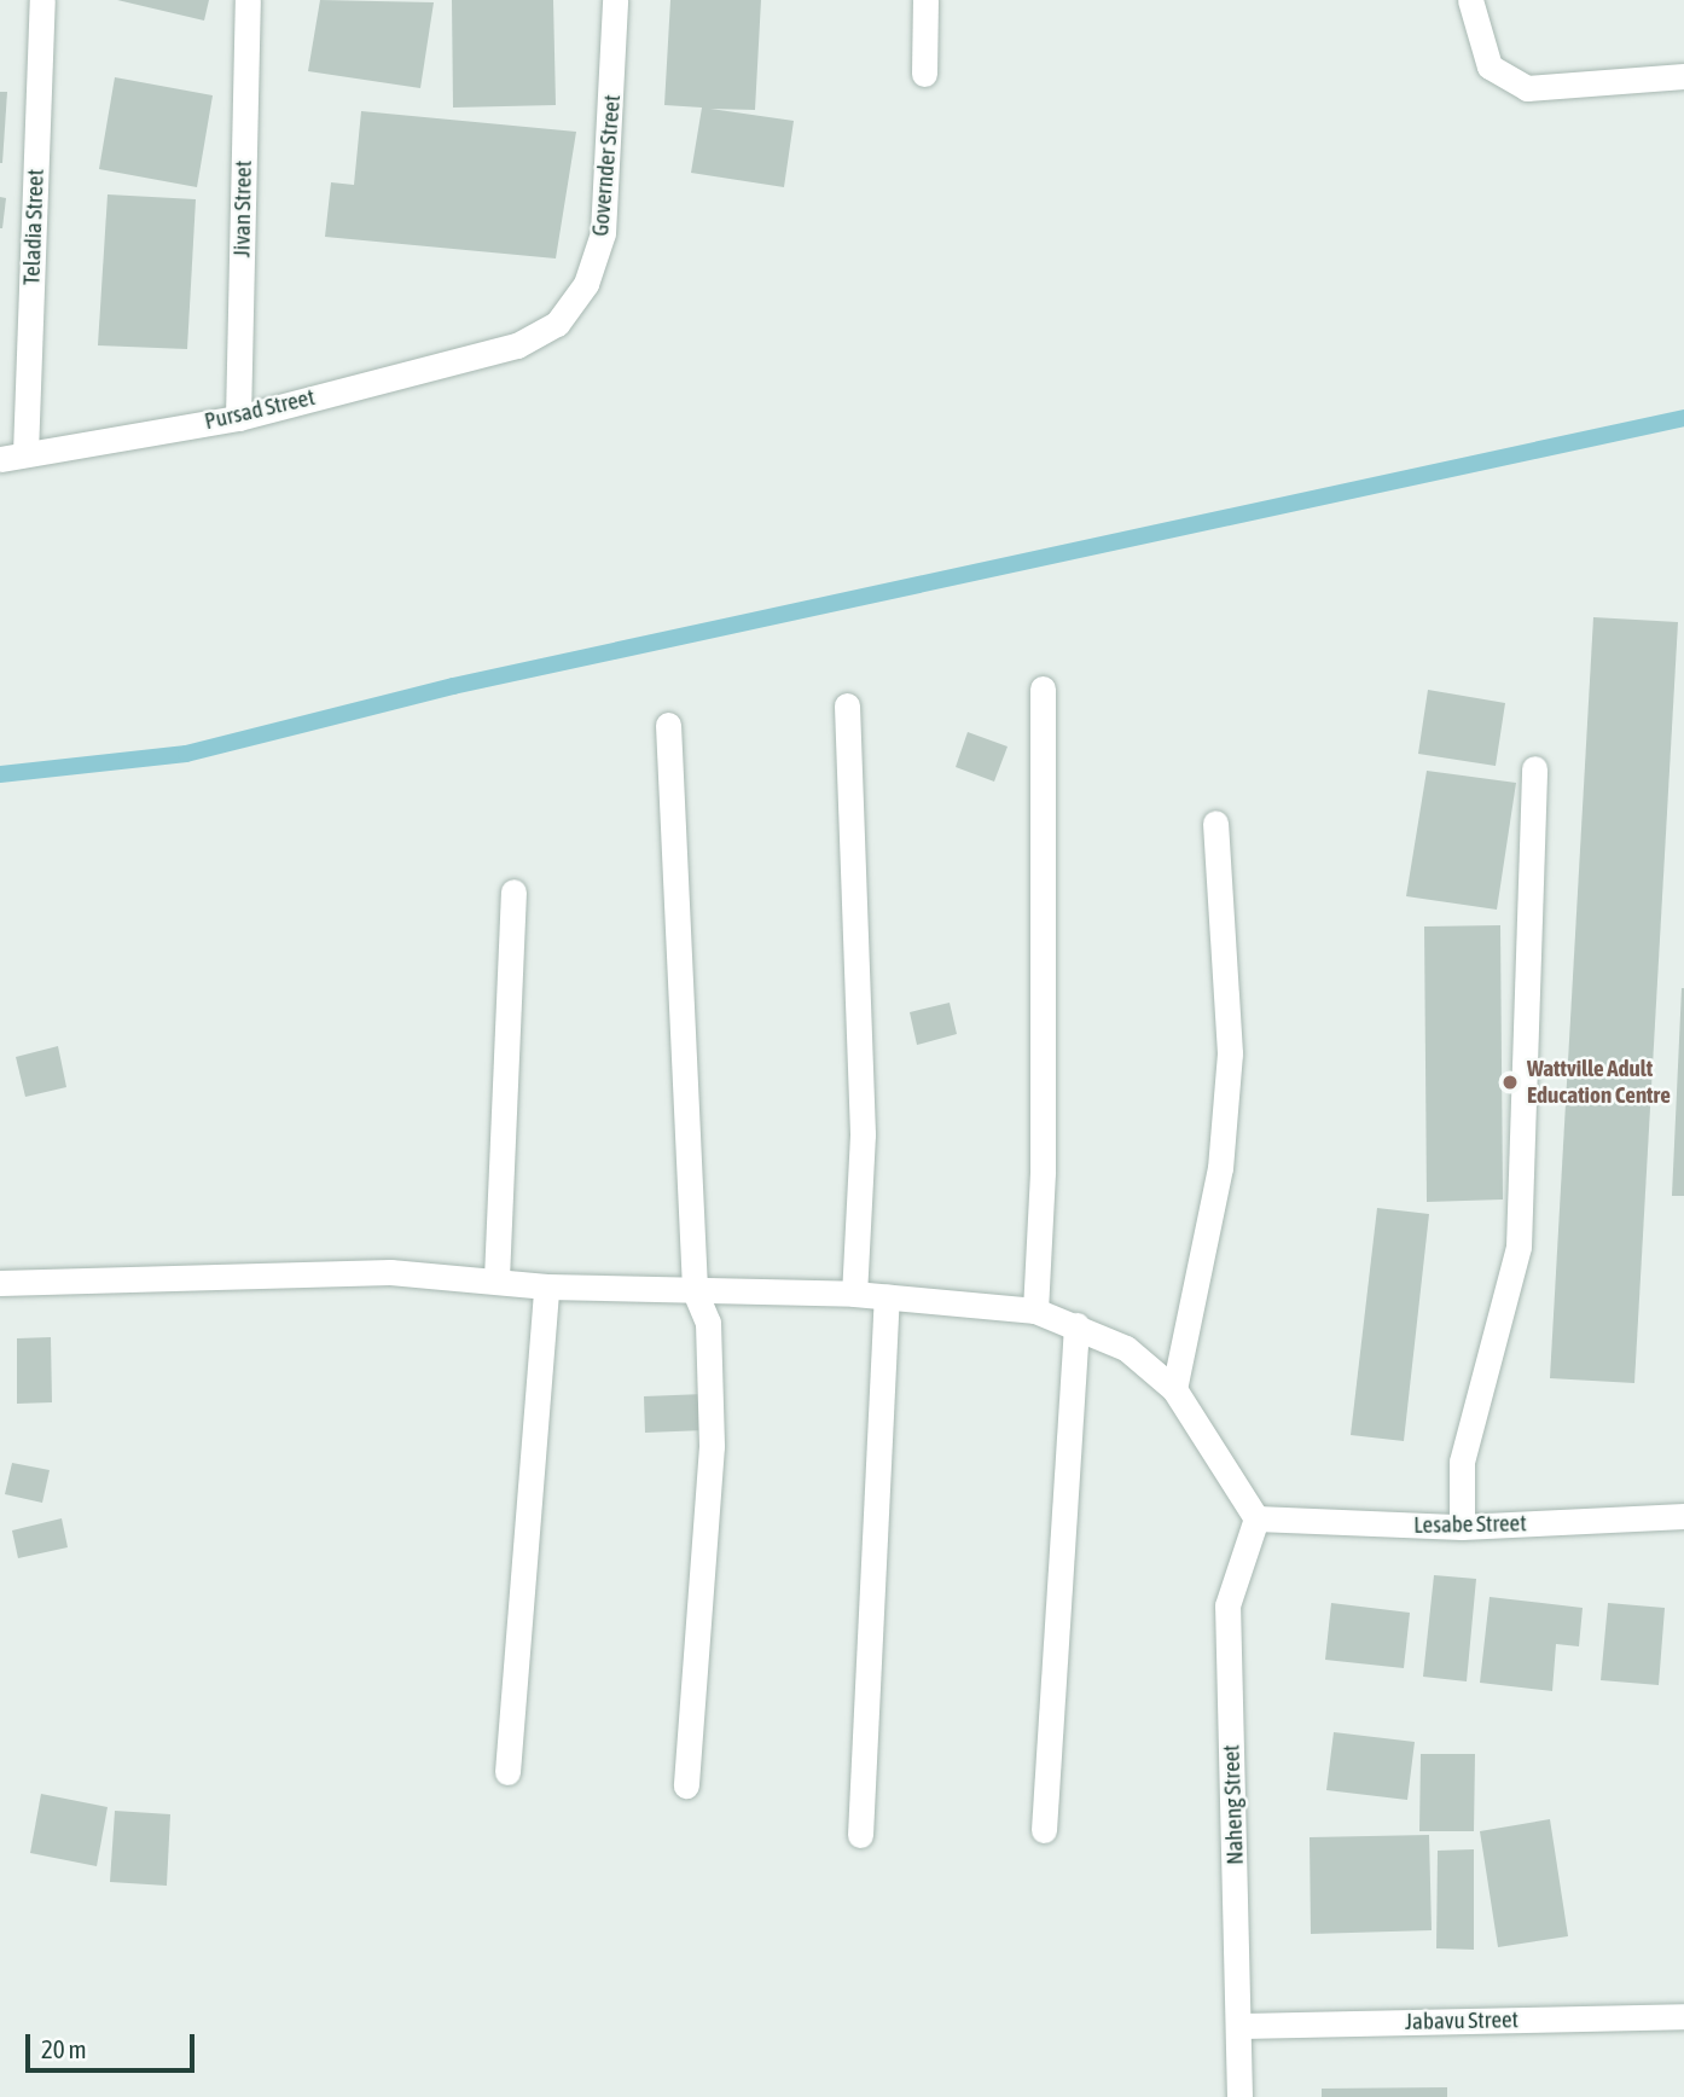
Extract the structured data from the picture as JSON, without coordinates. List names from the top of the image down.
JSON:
{
  "streets": {
    "street": [
      "Governder Street",
      "Jivan Street",
      "Teladia Street",
      "Pursad Street",
      "Lesabe Street",
      "Naheng Street",
      "Jabavu Street"
    ]
  },
  "crossings": [
    ["Governder Street", "Pursad Street"],
    ["Jivan Street", "Pursad Street"],
    ["Teladia Street", "Pursad Street"],
    ["Lesabe Street", "Naheng Street"],
    ["Naheng Street", "Jabavu Street"]
  ],
  "places": ["Wattville Adult Education Centre"],
  "scale_bar": "20 m"
}
